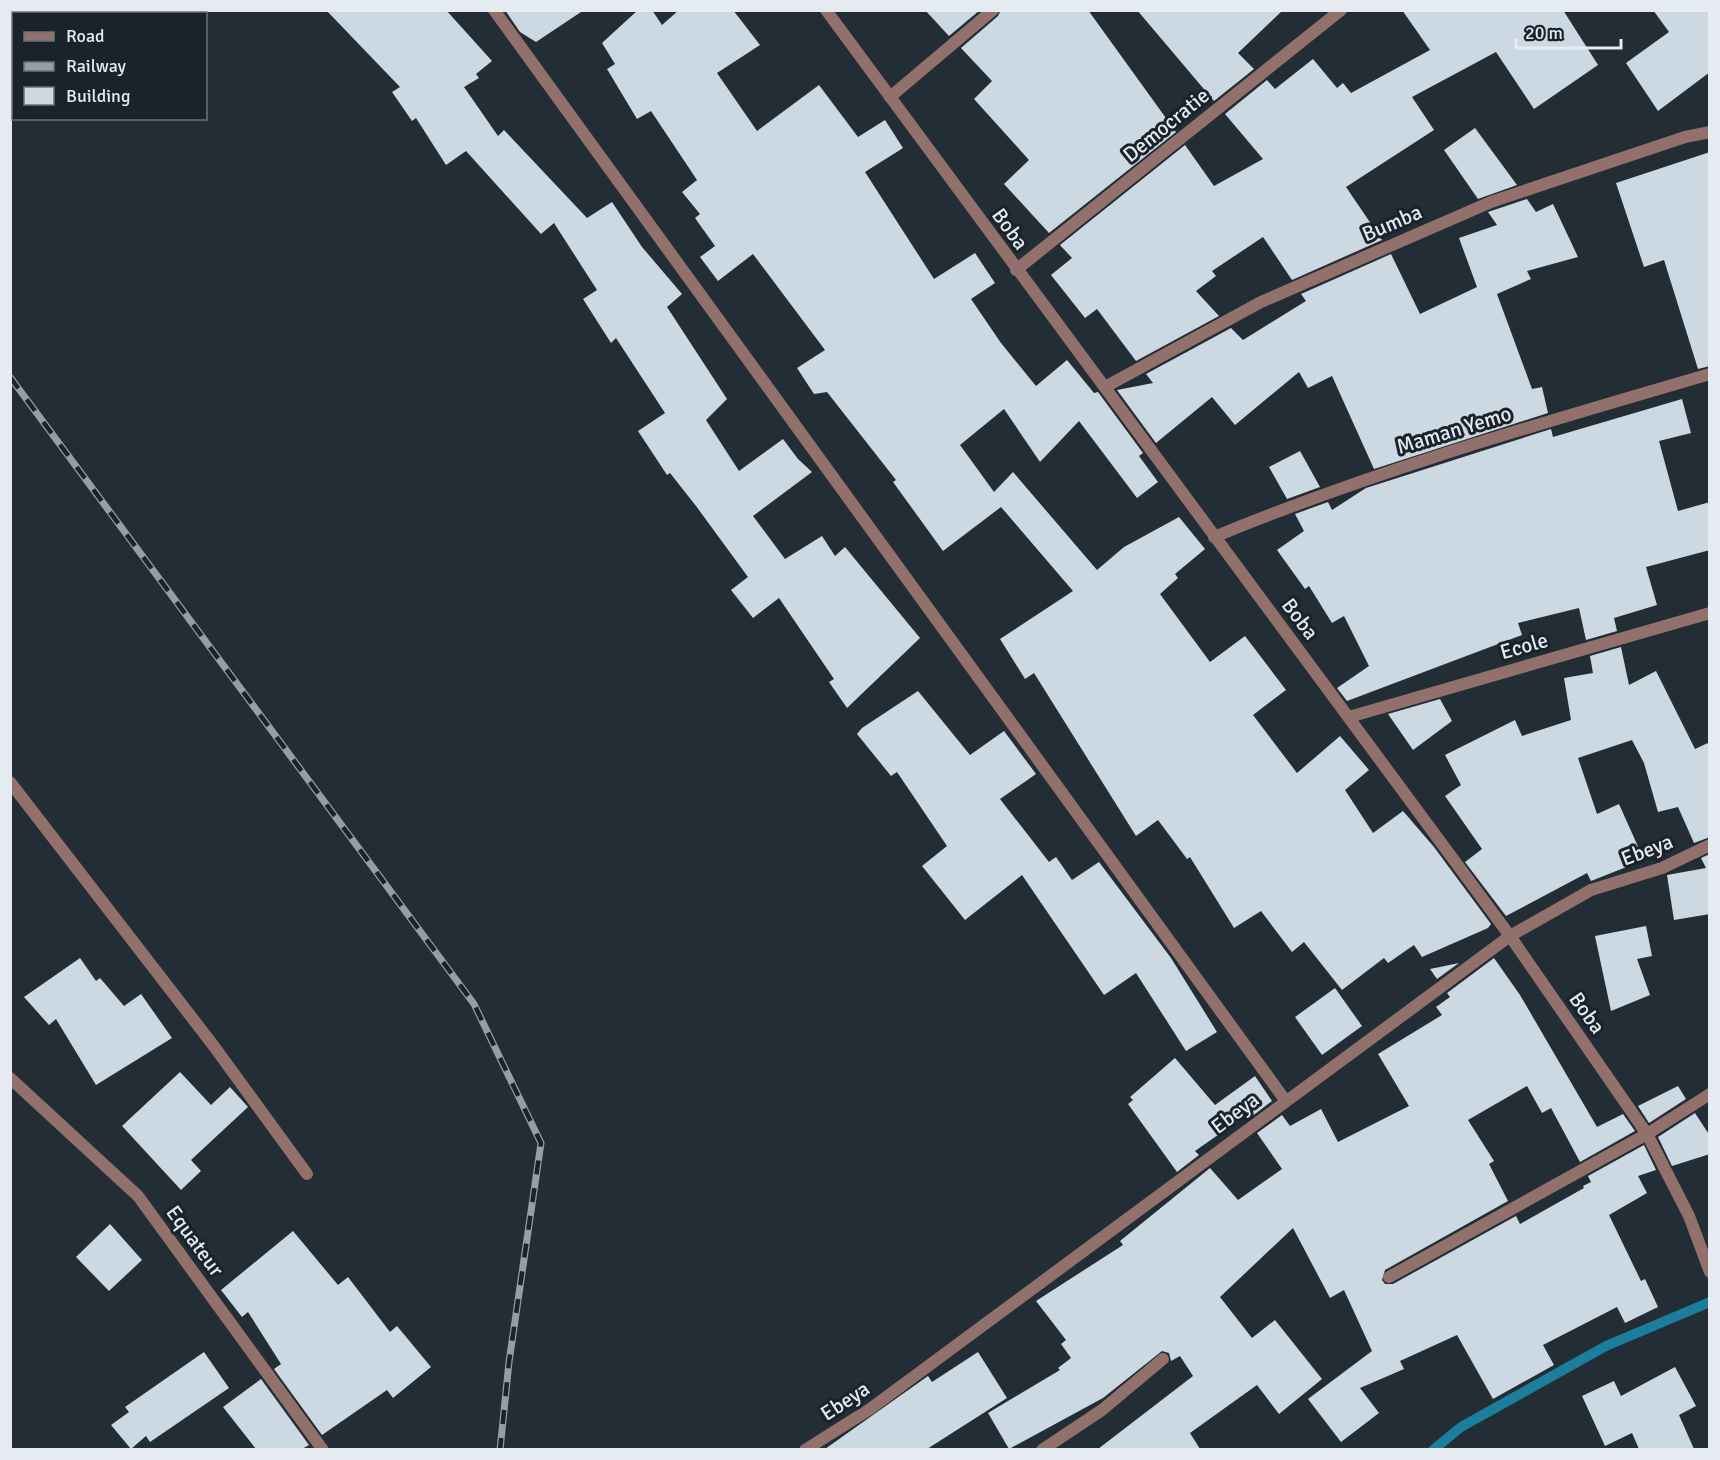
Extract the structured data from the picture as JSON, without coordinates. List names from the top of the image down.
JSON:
{
  "streets": {
    "street": [
      "Democratie",
      "Bumba",
      "Boba",
      "Maman Yemo",
      "Ecole",
      "Ebeya",
      "Equateur"
    ]
  },
  "crossings": [
    ["Democratie", "Boba"],
    ["Bumba", "Boba"],
    ["Boba", "Maman Yemo"],
    ["Boba", "Ecole"],
    ["Boba", "Ebeya"]
  ],
  "legend": ["Road", "Railway", "Building"],
  "scale_bar": "20 m"
}
